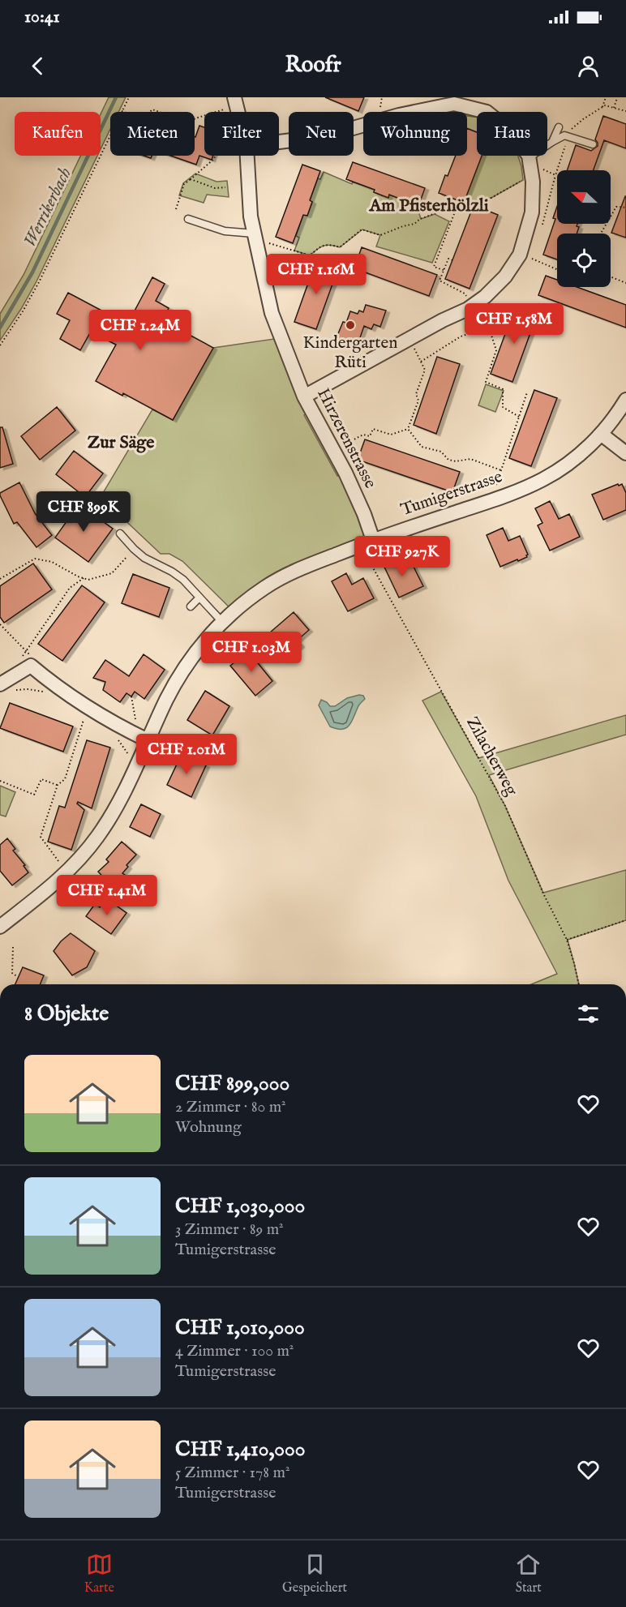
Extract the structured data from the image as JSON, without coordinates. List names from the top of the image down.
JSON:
{
  "streets": {
    "street": ["Hirzerenstrasse", "Tumigerstrasse"],
    "path": ["Zilacherweg"]
  },
  "crossings": [
    ["Hirzerenstrasse", "Tumigerstrasse"],
    ["Hirzerenstrasse", "Zilacherweg"],
    ["Tumigerstrasse", "Zilacherweg"]
  ],
  "districts": ["Am Pfisterhölzli", "Zur Säge"],
  "water": ["Werrikerbach"],
  "places": ["Kindergarten Rüti"],
  "north": "left",
  "page": {
    "status": "10:41",
    "header": "Roofr",
    "chip": [
      "Kaufen",
      "Mieten",
      "Filter",
      "Neu",
      "Wohnung",
      "Haus"
    ],
    "price": [
      "CHF 1.16M",
      "CHF 1.58M",
      "CHF 1.24M",
      "CHF 899K",
      "CHF 927K",
      "CHF 1.03M",
      "CHF 1.01M",
      "CHF 1.41M"
    ],
    "heading": "8 Objekte",
    "list": [
      {
        "name": "CHF 899,000",
        "note": "2 Zimmer · 80 m² · Wohnung"
      },
      {
        "name": "CHF 1,030,000",
        "note": "3 Zimmer · 89 m² · Tumigerstrasse"
      },
      {
        "name": "CHF 1,010,000",
        "note": "4 Zimmer · 100 m² · Tumigerstrasse"
      },
      {
        "name": "CHF 1,410,000",
        "note": "5 Zimmer · 178 m² · Tumigerstrasse"
      }
    ],
    "tabs": ["Karte", "Gespeichert", "Start"]
  }
}
